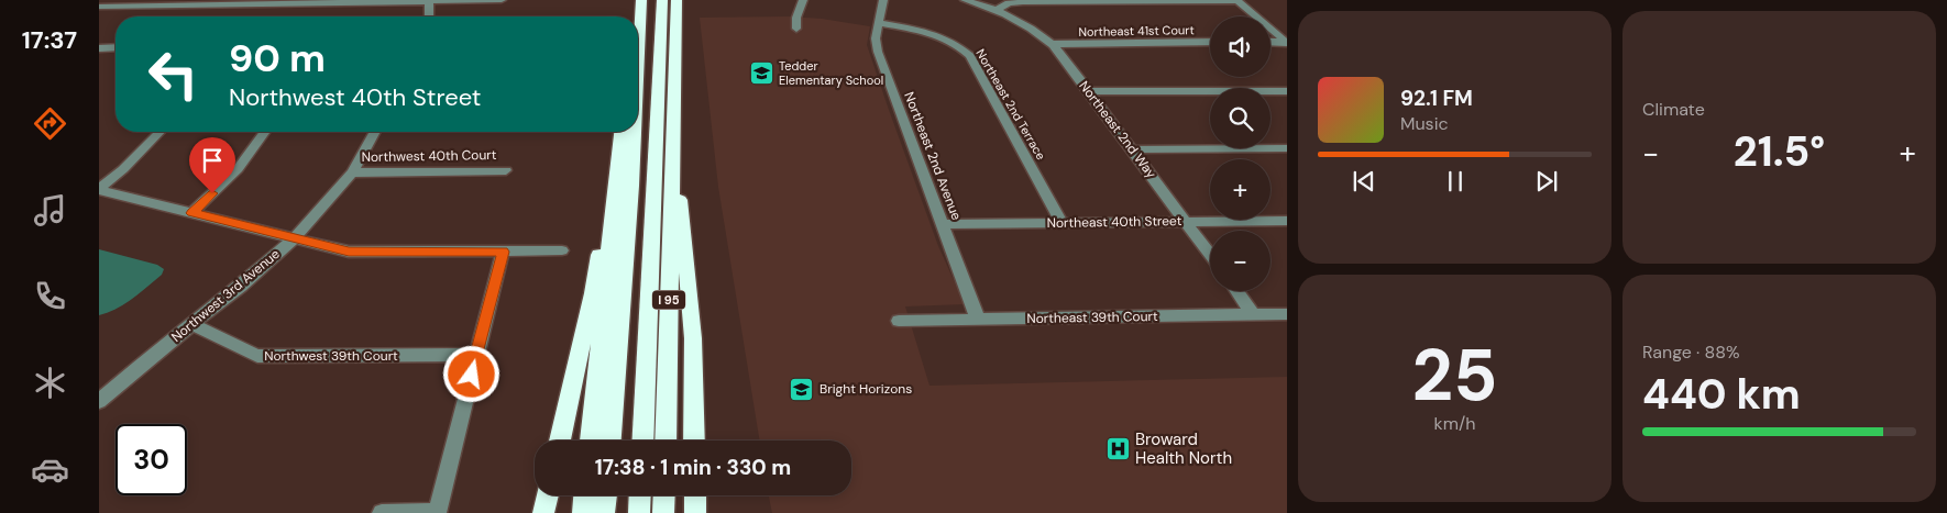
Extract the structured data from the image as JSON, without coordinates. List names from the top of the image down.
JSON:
{
  "streets": {
    "highway": ["I 95"],
    "street": [
      "Northeast 41st Court",
      "Northeast 2nd Terrace",
      "Northeast 2nd Way",
      "Northwest 40th Court",
      "Northeast 2nd Avenue",
      "Northeast 40th Street",
      "Northwest 3rd Avenue",
      "Northeast 39th Court",
      "Northwest 39th Court"
    ]
  },
  "crossings": [
    ["Northeast 41st Court", "Northeast 2nd Way"],
    ["Northeast 2nd Terrace", "Northeast 2nd Avenue"],
    ["Northeast 2nd Terrace", "Northeast 40th Street"],
    ["Northeast 2nd Way", "Northeast 40th Street"],
    ["Northwest 40th Court", "Northwest 3rd Avenue"],
    ["Northeast 2nd Avenue", "Northeast 40th Street"],
    ["Northeast 2nd Avenue", "Northeast 39th Court"],
    ["Northwest 3rd Avenue", "Northwest 39th Court"]
  ],
  "places": {
    "school or university": ["Tedder Elementary School", "Bright Horizons"],
    "hospital": ["Broward Health North"]
  },
  "page": {
    "tabs": "17:37",
    "tile": [
      "Climate",
      ["25", "km/h"],
      ["Range · 88%", "440 km"]
    ],
    "map_buttons": ["+", "−"],
    "turn": ["90 m", "Northwest 40th Street"],
    "song": ["92.1 FM", "Music"],
    "heat": ["−", "21.5°", "+"],
    "limit": "30",
    "trip": "17:38 · 1 min · 330 m"
  }
}
